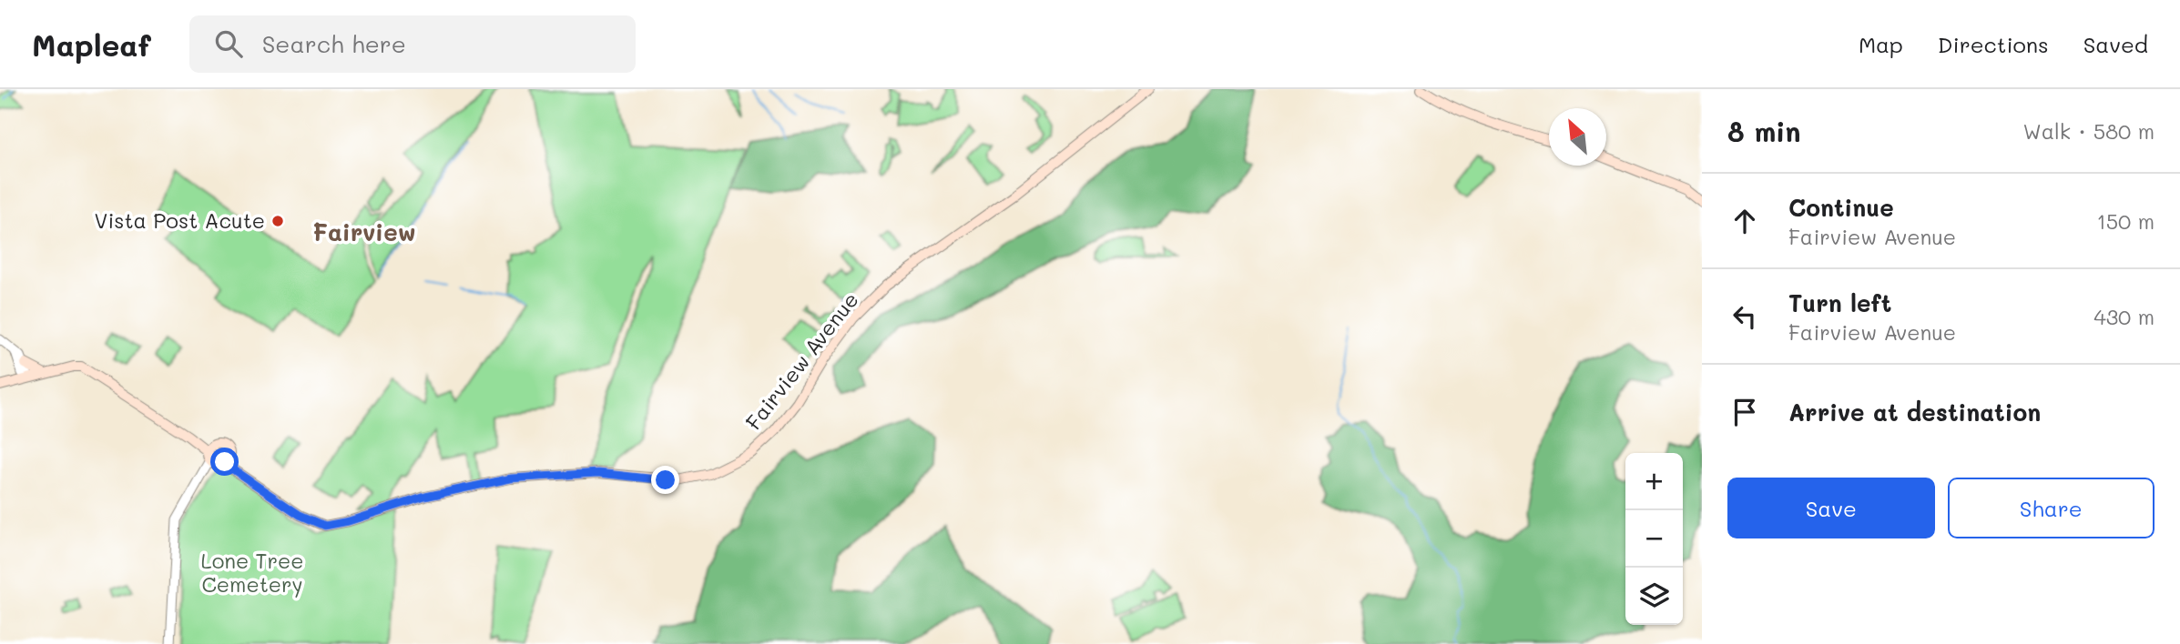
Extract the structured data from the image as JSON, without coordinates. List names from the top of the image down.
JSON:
{
  "streets": {
    "main road": ["Fairview Avenue"]
  },
  "districts": ["Fairview"],
  "parks": ["Lone Tree Cemetery"],
  "places": ["Vista Post Acute"],
  "north": "top left",
  "page": {
    "header": "Mapleaf",
    "search": "Search here",
    "nav": ["Map", "Directions", "Saved"],
    "heading": ["8 min", "Walk · 580 m"],
    "list": [
      ["Continue", "Fairview Avenue", "150 m"],
      ["Turn left", "Fairview Avenue", "430 m"],
      "Arrive at destination"
    ],
    "map_buttons": ["+", "−"],
    "buttons": ["Save", "Share"]
  }
}
